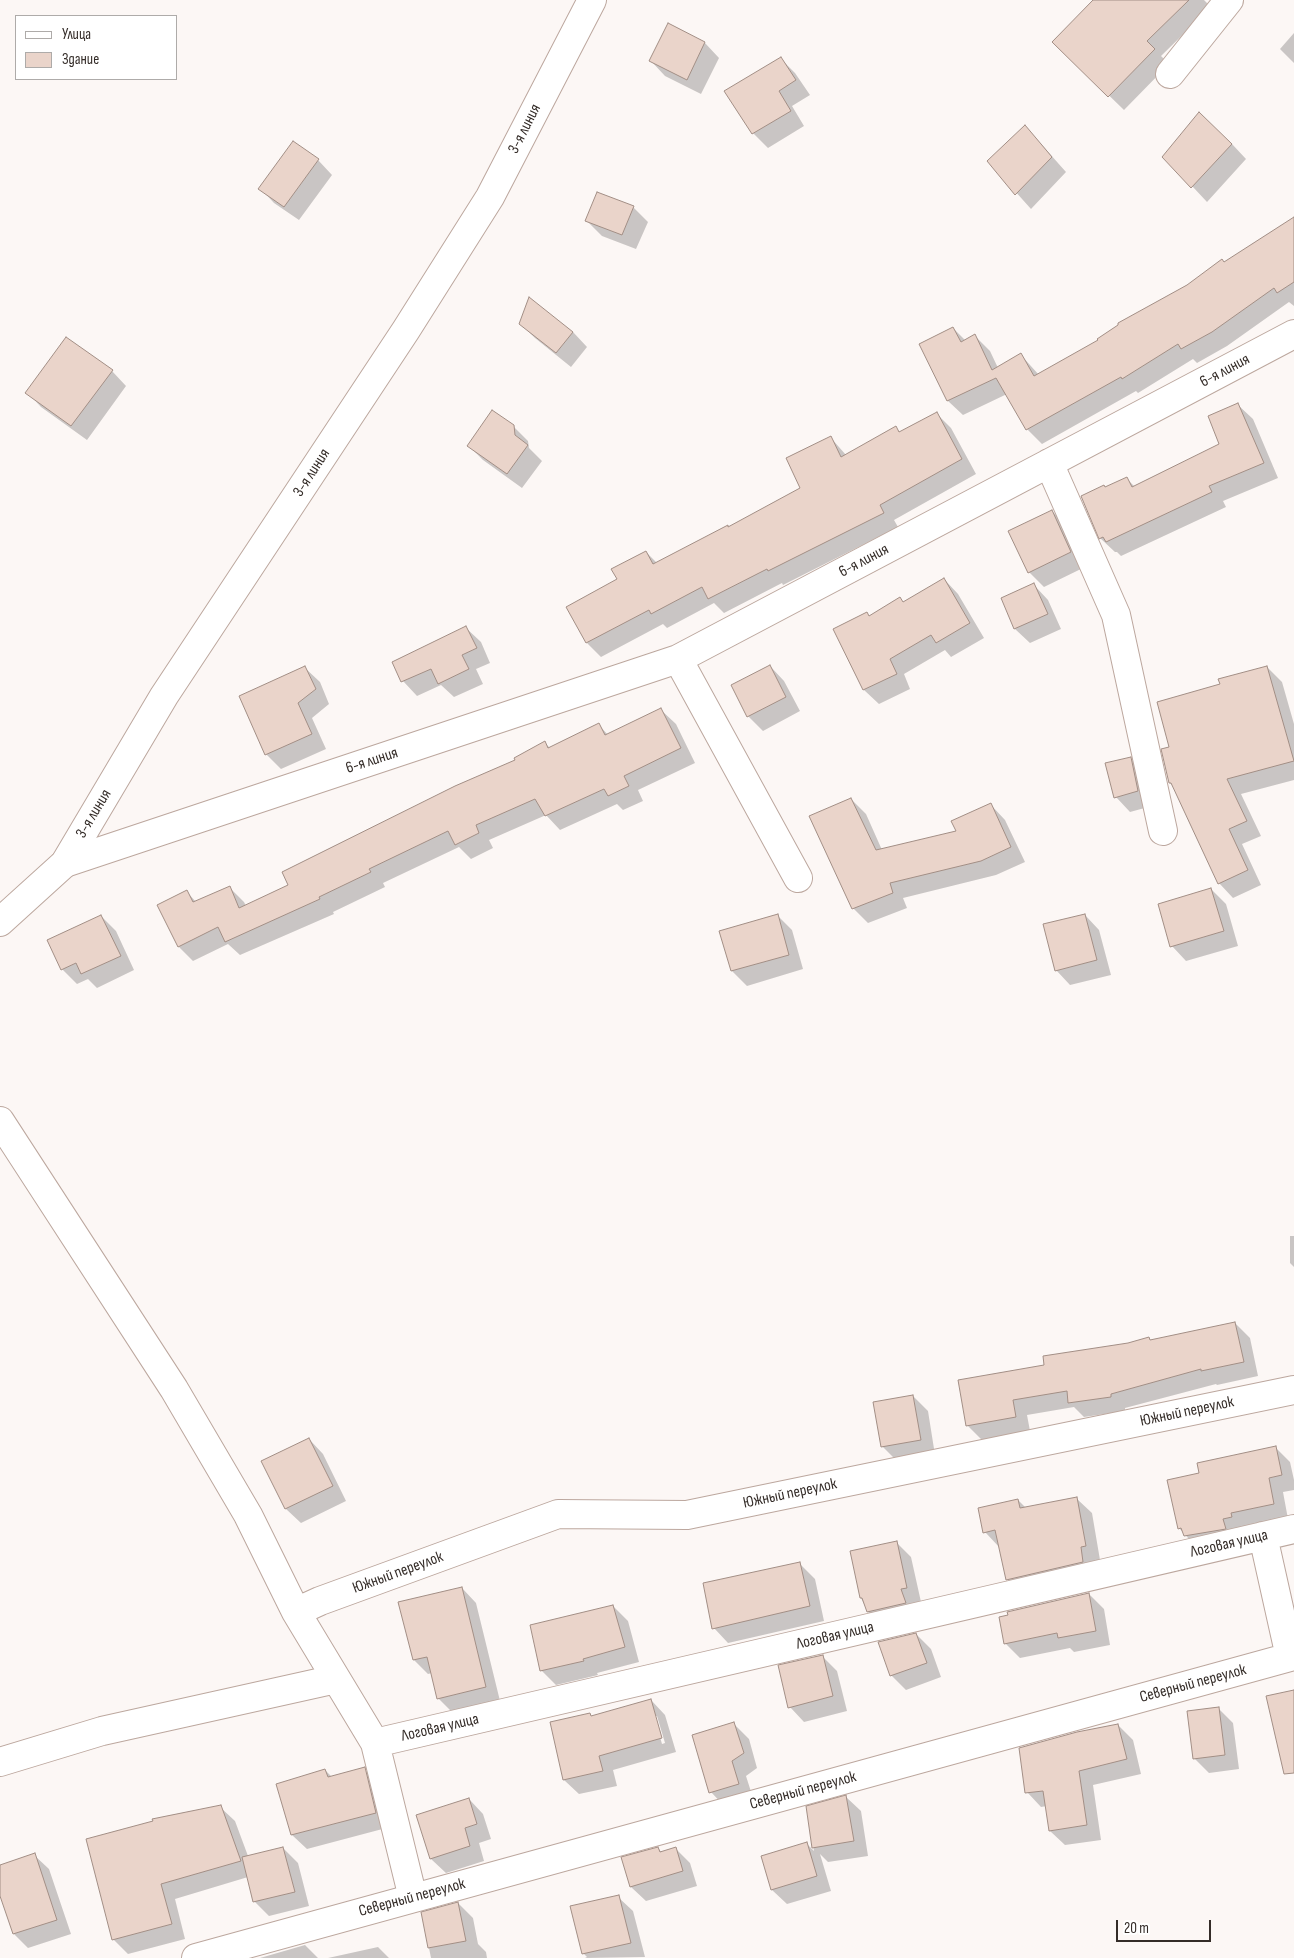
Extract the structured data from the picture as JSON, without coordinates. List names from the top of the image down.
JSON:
{
  "streets": {
    "street": [
      "3-я линия",
      "6-я линия",
      "Южный переулок",
      "Логовая улица",
      "Северный переулок"
    ]
  },
  "crossings": [
    ["3-я линия", "6-я линия"],
    ["Логовая улица", "Северный переулок"]
  ],
  "legend": ["Улица", "Здание"],
  "scale_bar": "20 m"
}
